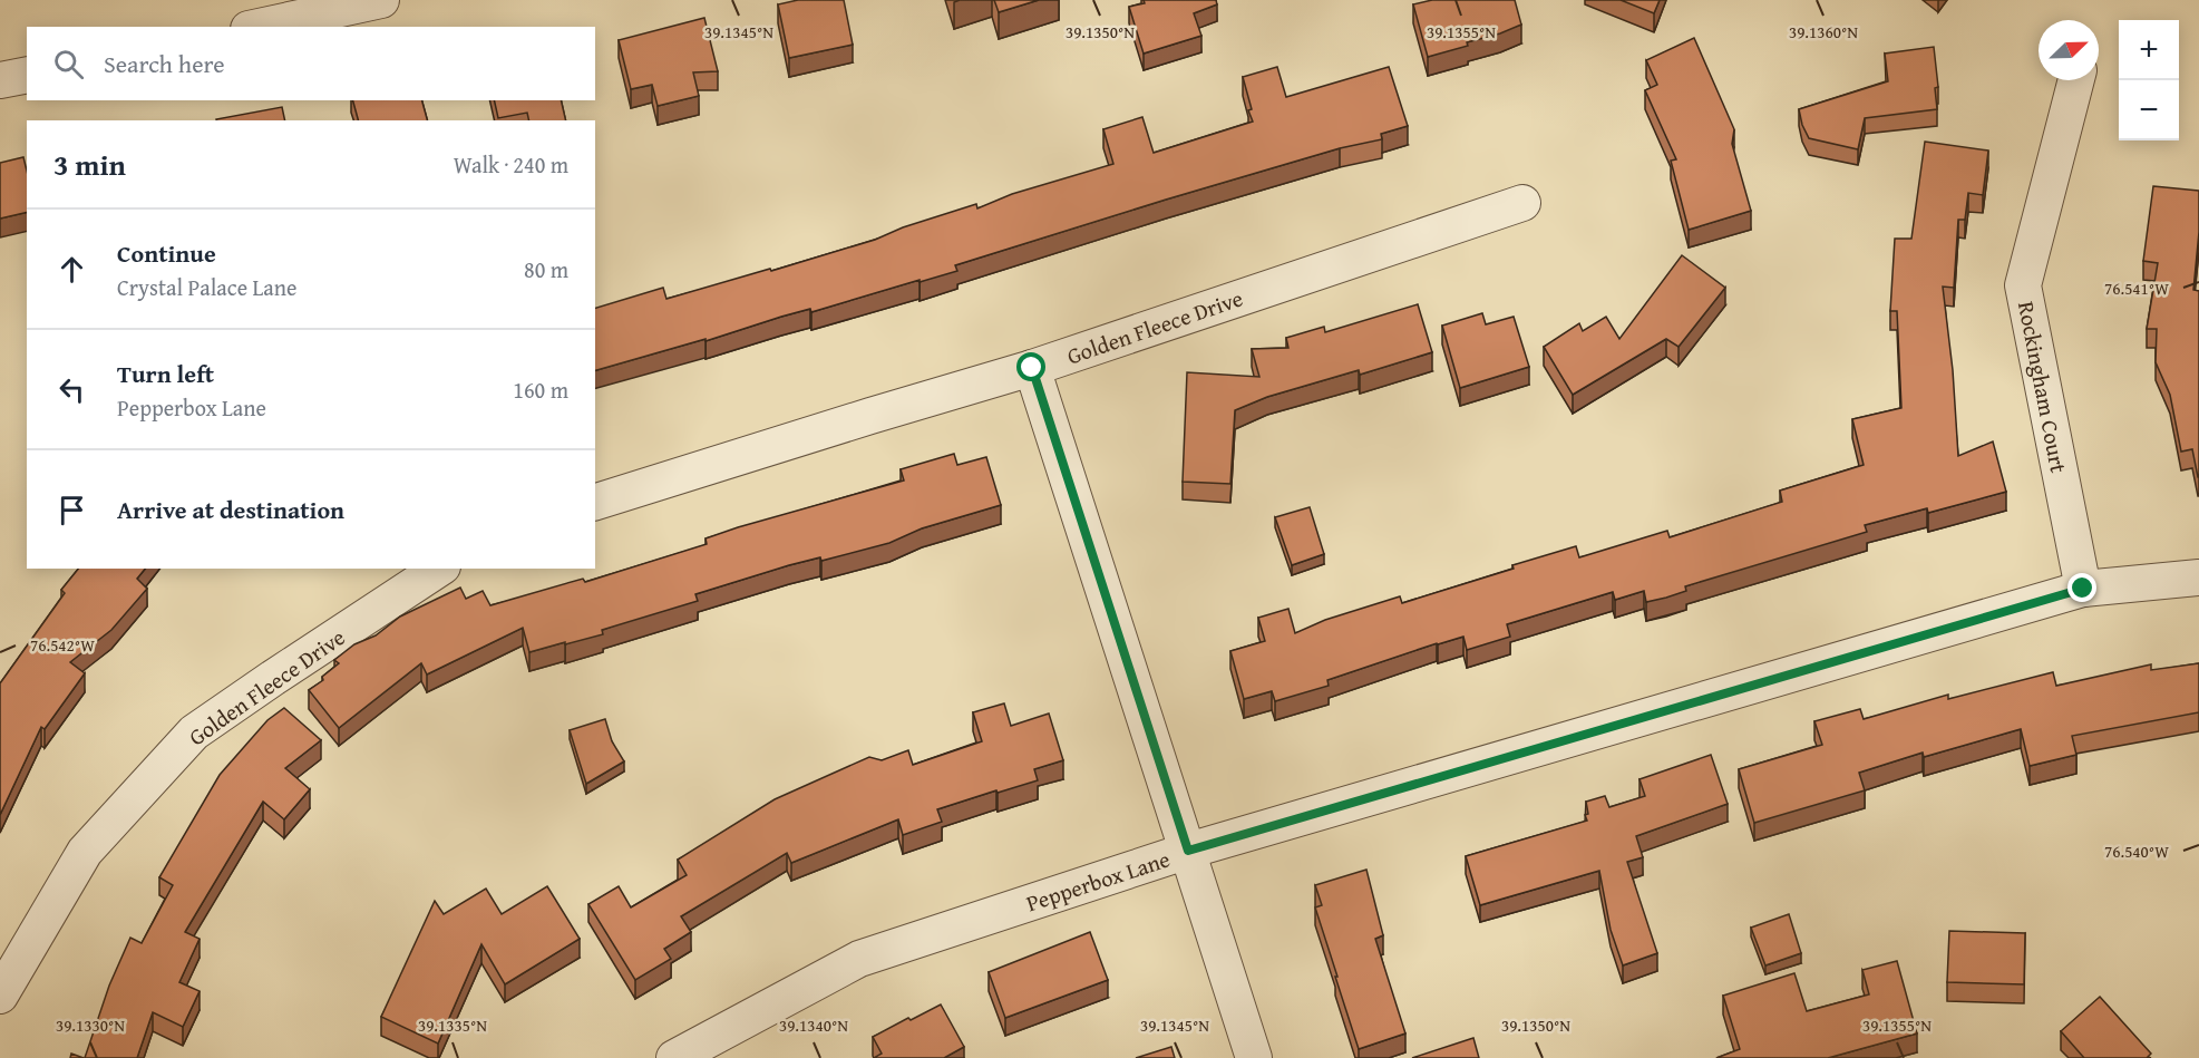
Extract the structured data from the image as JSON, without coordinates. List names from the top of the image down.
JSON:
{
  "streets": {
    "street": ["Golden Fleece Drive", "Rockingham Court", "Pepperbox Lane"]
  },
  "crossings": [
    ["Rockingham Court", "Pepperbox Lane"]
  ],
  "north": "top right",
  "page": {
    "map_buttons": ["+", "−"],
    "search": "Search here",
    "heading": ["3 min", "Walk · 240 m"],
    "list": [
      ["Continue", "Crystal Palace Lane", "80 m"],
      ["Turn left", "Pepperbox Lane", "160 m"],
      "Arrive at destination"
    ]
  },
  "coordinates": [
    "39.1345°N",
    "39.1350°N",
    "39.1355°N",
    "39.1360°N",
    "76.541°W",
    "76.542°W",
    "76.540°W",
    "39.1330°N",
    "39.1335°N",
    "39.1340°N"
  ]
}
